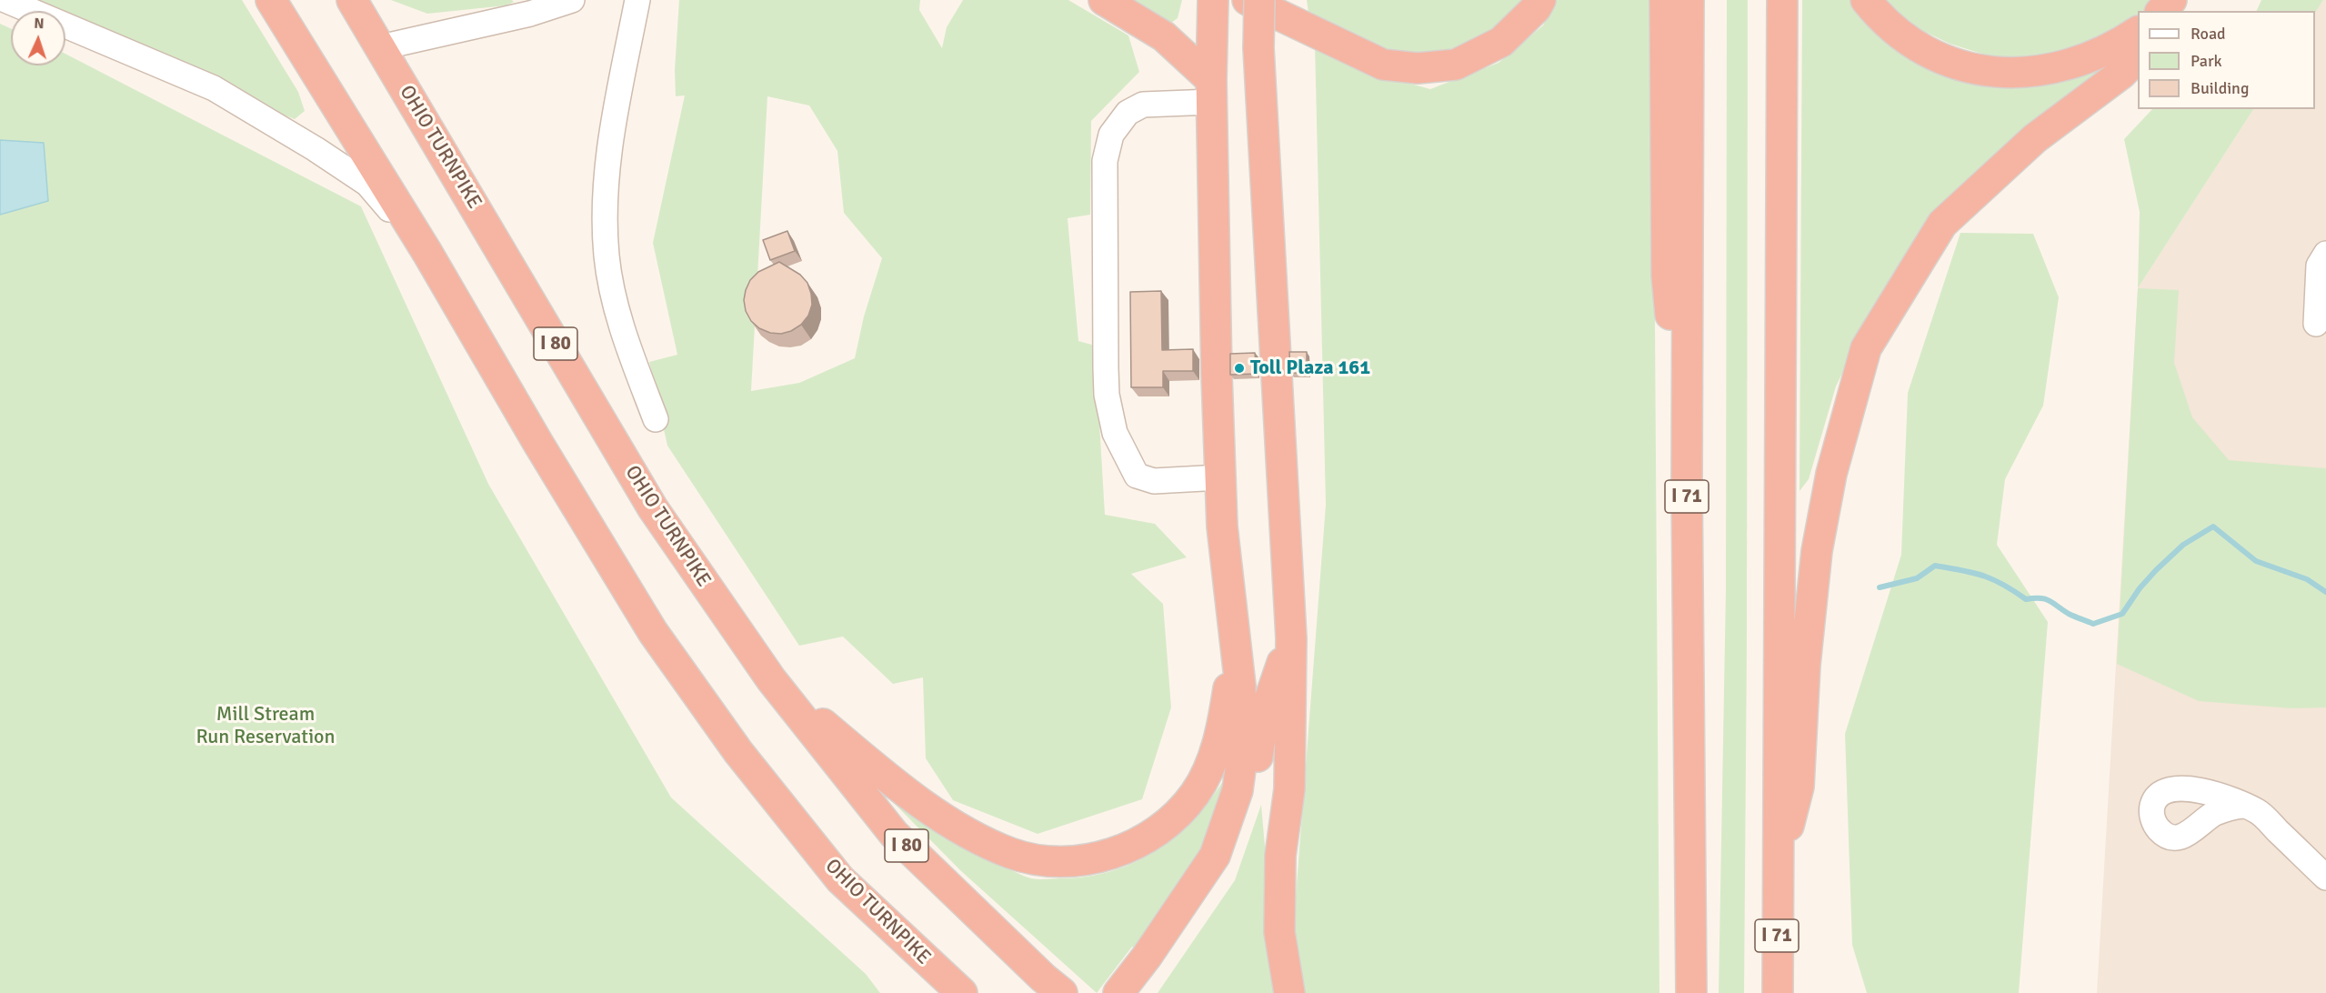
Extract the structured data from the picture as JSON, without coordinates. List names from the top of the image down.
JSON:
{
  "streets": {
    "highway": ["OHIO TURNPIKE", "I 80", "I 71"]
  },
  "parks": ["Mill Stream Run Reservation"],
  "places": ["Toll Plaza 161"],
  "legend": ["Road", "Park", "Building"],
  "north": "top"
}
